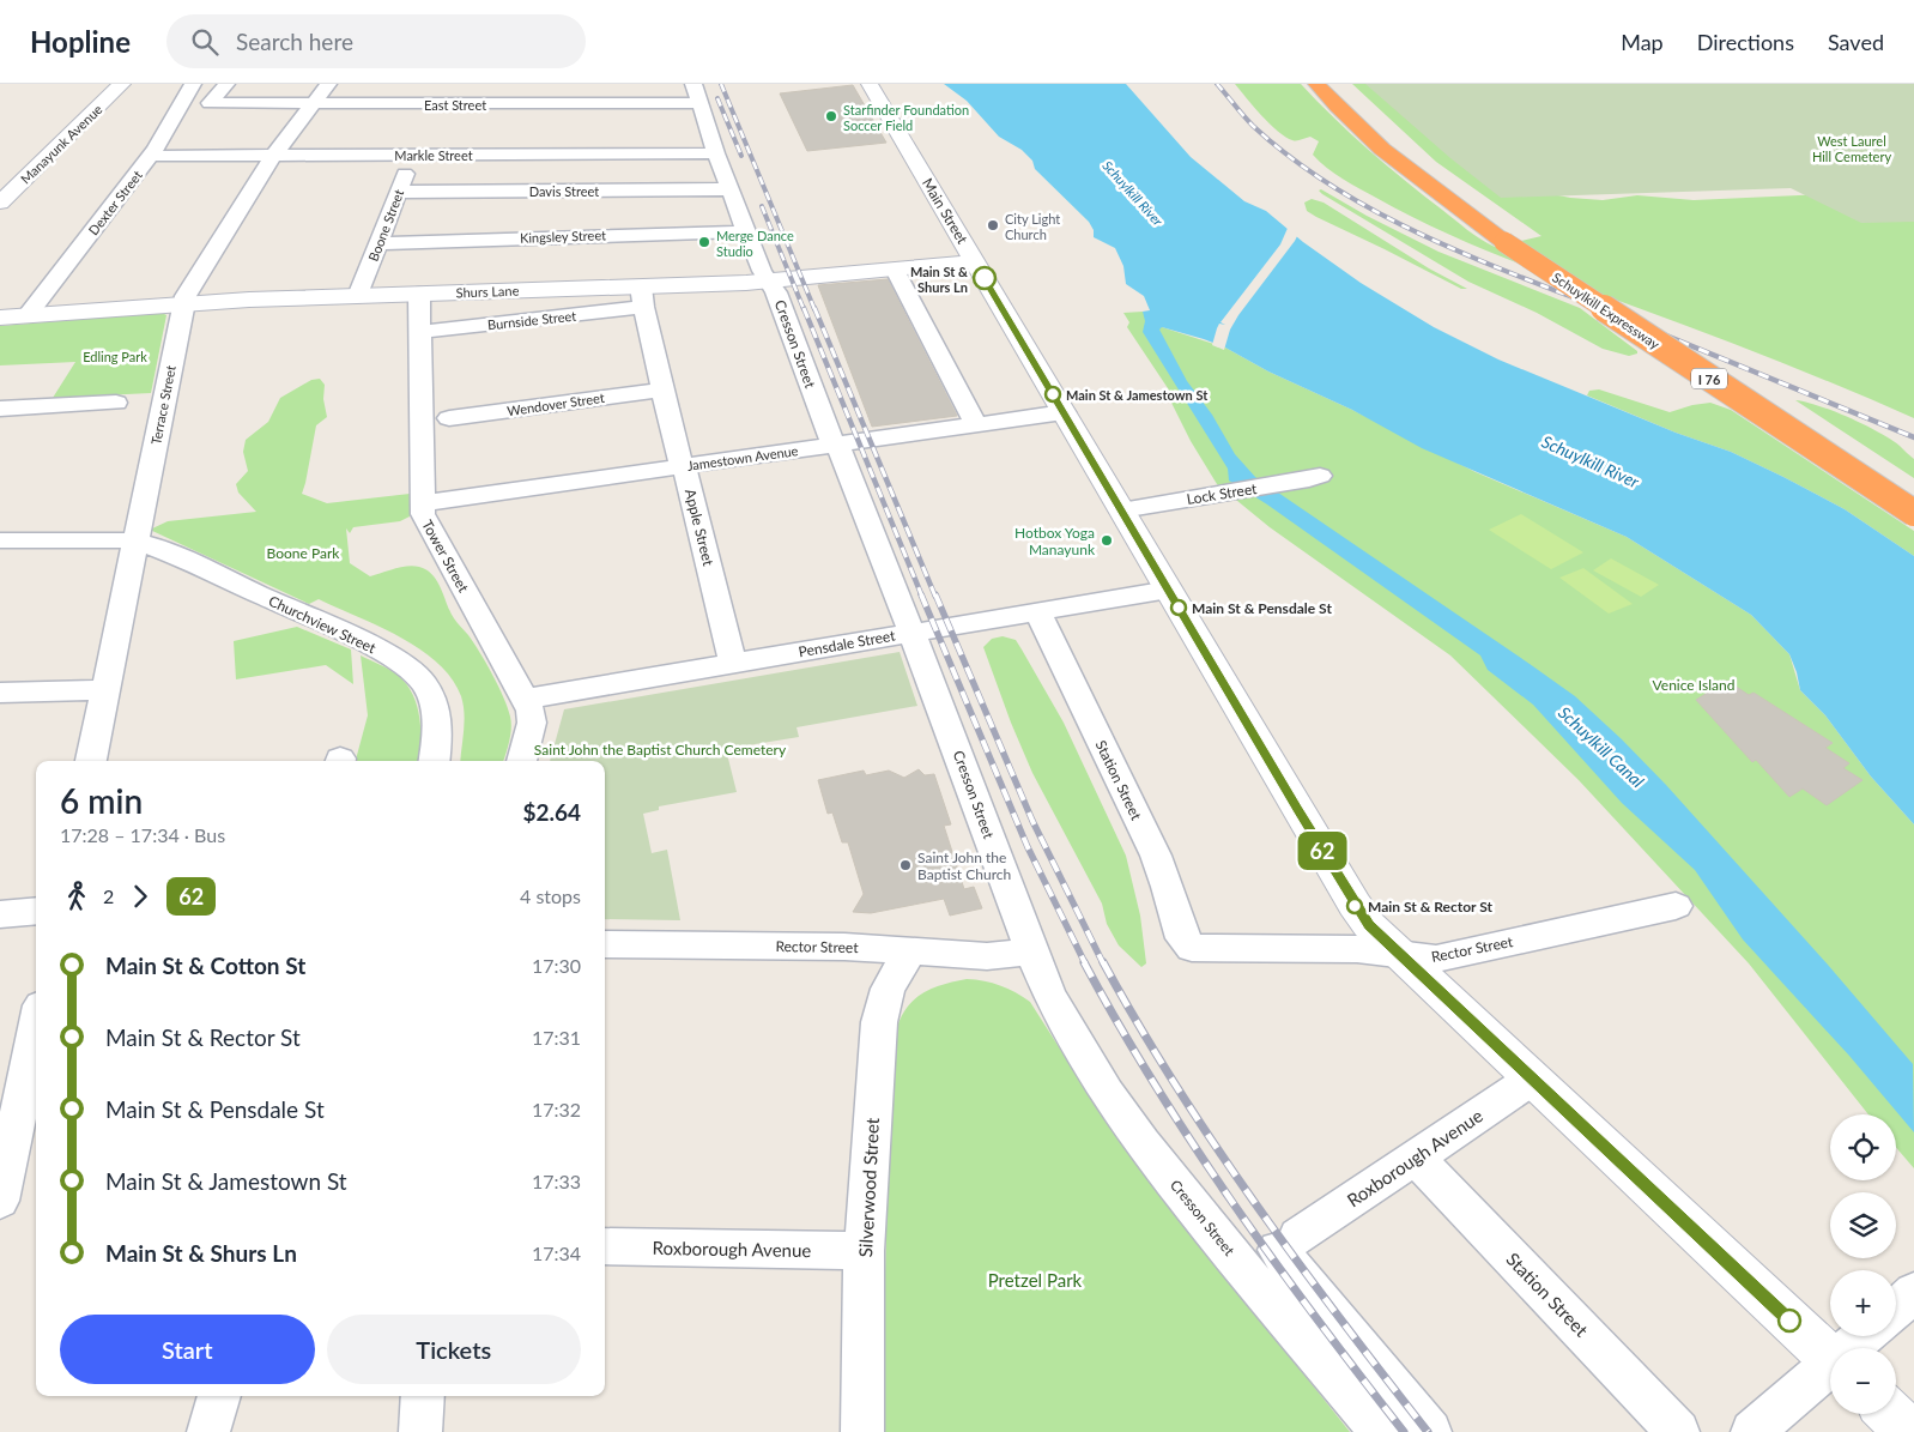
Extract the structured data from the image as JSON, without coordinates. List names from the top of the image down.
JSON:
{
  "streets": {
    "highway": ["Schuylkill Expressway", "I 76"],
    "street": [
      "East Street",
      "Manayunk Avenue",
      "Markle Street",
      "Davis Street",
      "Dexter Street",
      "Main Street",
      "Boone Street",
      "Kingsley Street",
      "Shurs Lane",
      "Burnside Street",
      "Cresson Street",
      "Wendover Street",
      "Terrace Street",
      "Jamestown Avenue",
      "Lock Street",
      "Apple Street",
      "Tower Street",
      "Churchview Street",
      "Pensdale Street",
      "Station Street",
      "Rector Street",
      "Roxborough Avenue",
      "Silverwood Street"
    ]
  },
  "crossings": [
    ["East Street", "Cresson Street"],
    ["East Street", "Terrace Street"],
    ["Markle Street", "Dexter Street"],
    ["Markle Street", "Boone Street"],
    ["Markle Street", "Cresson Street"],
    ["Markle Street", "Terrace Street"],
    ["Davis Street", "Boone Street"],
    ["Davis Street", "Cresson Street"],
    ["Dexter Street", "Shurs Lane"],
    ["Main Street", "Shurs Lane"],
    ["Main Street", "Jamestown Avenue"],
    ["Main Street", "Lock Street"],
    ["Main Street", "Pensdale Street"],
    ["Main Street", "Rector Street"],
    ["Main Street", "Roxborough Avenue"],
    ["Boone Street", "Kingsley Street"],
    ["Boone Street", "Shurs Lane"],
    ["Kingsley Street", "Cresson Street"],
    ["Shurs Lane", "Burnside Street"],
    ["Shurs Lane", "Cresson Street"],
    ["Shurs Lane", "Terrace Street"],
    ["Shurs Lane", "Apple Street"],
    ["Shurs Lane", "Tower Street"],
    ["Burnside Street", "Apple Street"],
    ["Burnside Street", "Tower Street"],
    ["Cresson Street", "Jamestown Avenue"],
    ["Cresson Street", "Pensdale Street"],
    ["Cresson Street", "Rector Street"],
    ["Cresson Street", "Roxborough Avenue"],
    ["Wendover Street", "Apple Street"],
    ["Terrace Street", "Churchview Street"],
    ["Jamestown Avenue", "Apple Street"],
    ["Jamestown Avenue", "Tower Street"],
    ["Apple Street", "Pensdale Street"],
    ["Tower Street", "Pensdale Street"],
    ["Pensdale Street", "Station Street"],
    ["Station Street", "Rector Street"],
    ["Station Street", "Roxborough Avenue"],
    ["Rector Street", "Silverwood Street"],
    ["Roxborough Avenue", "Silverwood Street"]
  ],
  "water": ["Schuylkill River", "Schuylkill Canal"],
  "parks": [
    "West Laurel Hill Cemetery",
    "Edling Park",
    "Boone Park",
    "Venice Island",
    "Saint John the Baptist Church Cemetery",
    "Pretzel Park"
  ],
  "places": [
    "Starfinder Foundation Soccer Field",
    "City Light Church",
    "Merge Dance Studio",
    "Main St & Shurs Ln",
    "Main St & Jamestown St",
    "Hotbox Yoga Manayunk",
    "Main St & Pensdale St",
    "Saint John the Baptist Church",
    "Main St & Rector St"
  ],
  "lines": ["bus line 62"],
  "page": {
    "header": "Hopline",
    "search": "Search here",
    "nav": ["Map", "Directions", "Saved"],
    "on_map": "62",
    "heading": ["6 min", "17:28 – 17:34 · Bus", "$2.64"],
    "legs": ["2", "62", "4 stops"],
    "list": [
      {
        "name": "Main St & Cotton St",
        "value": "17:30"
      },
      {
        "name": "Main St & Rector St",
        "value": "17:31"
      },
      {
        "name": "Main St & Pensdale St",
        "value": "17:32"
      },
      {
        "name": "Main St & Jamestown St",
        "value": "17:33"
      },
      {
        "name": "Main St & Shurs Ln",
        "value": "17:34"
      }
    ],
    "map_buttons": ["+", "−"],
    "buttons": ["Start", "Tickets"]
  }
}
